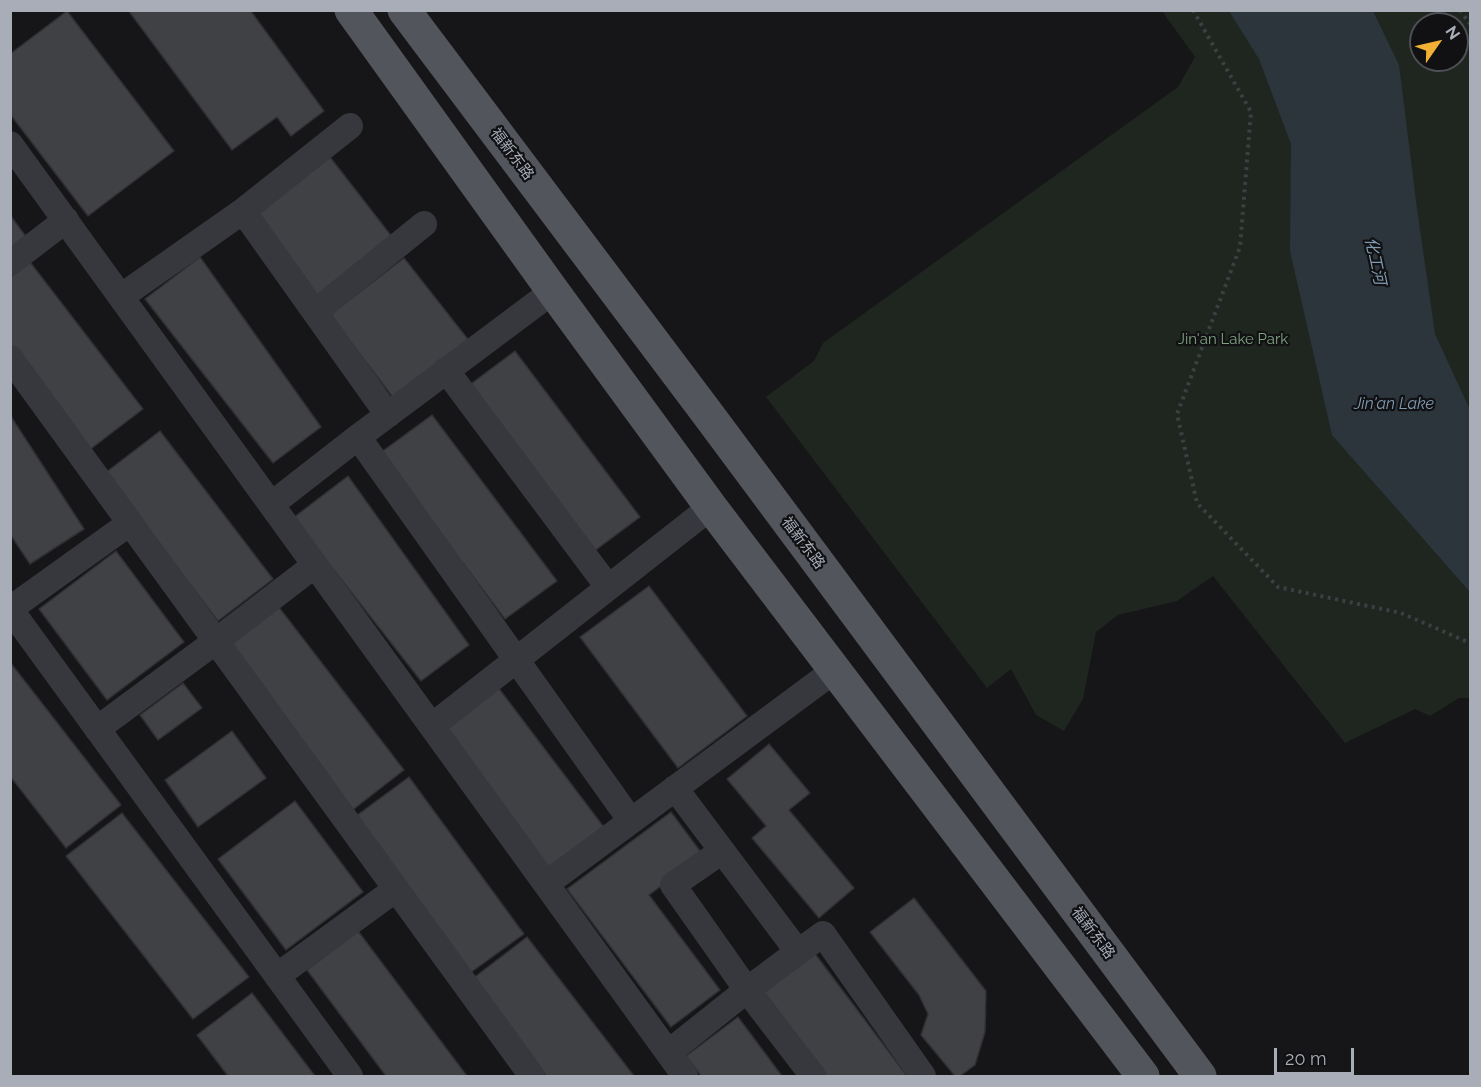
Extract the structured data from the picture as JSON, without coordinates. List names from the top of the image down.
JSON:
{
  "streets": {
    "main road": ["福新东路"]
  },
  "water": ["化工河", "Jin'an Lake"],
  "parks": ["Jin'an Lake Park"],
  "scale_bar": "20 m",
  "north": "top right"
}
